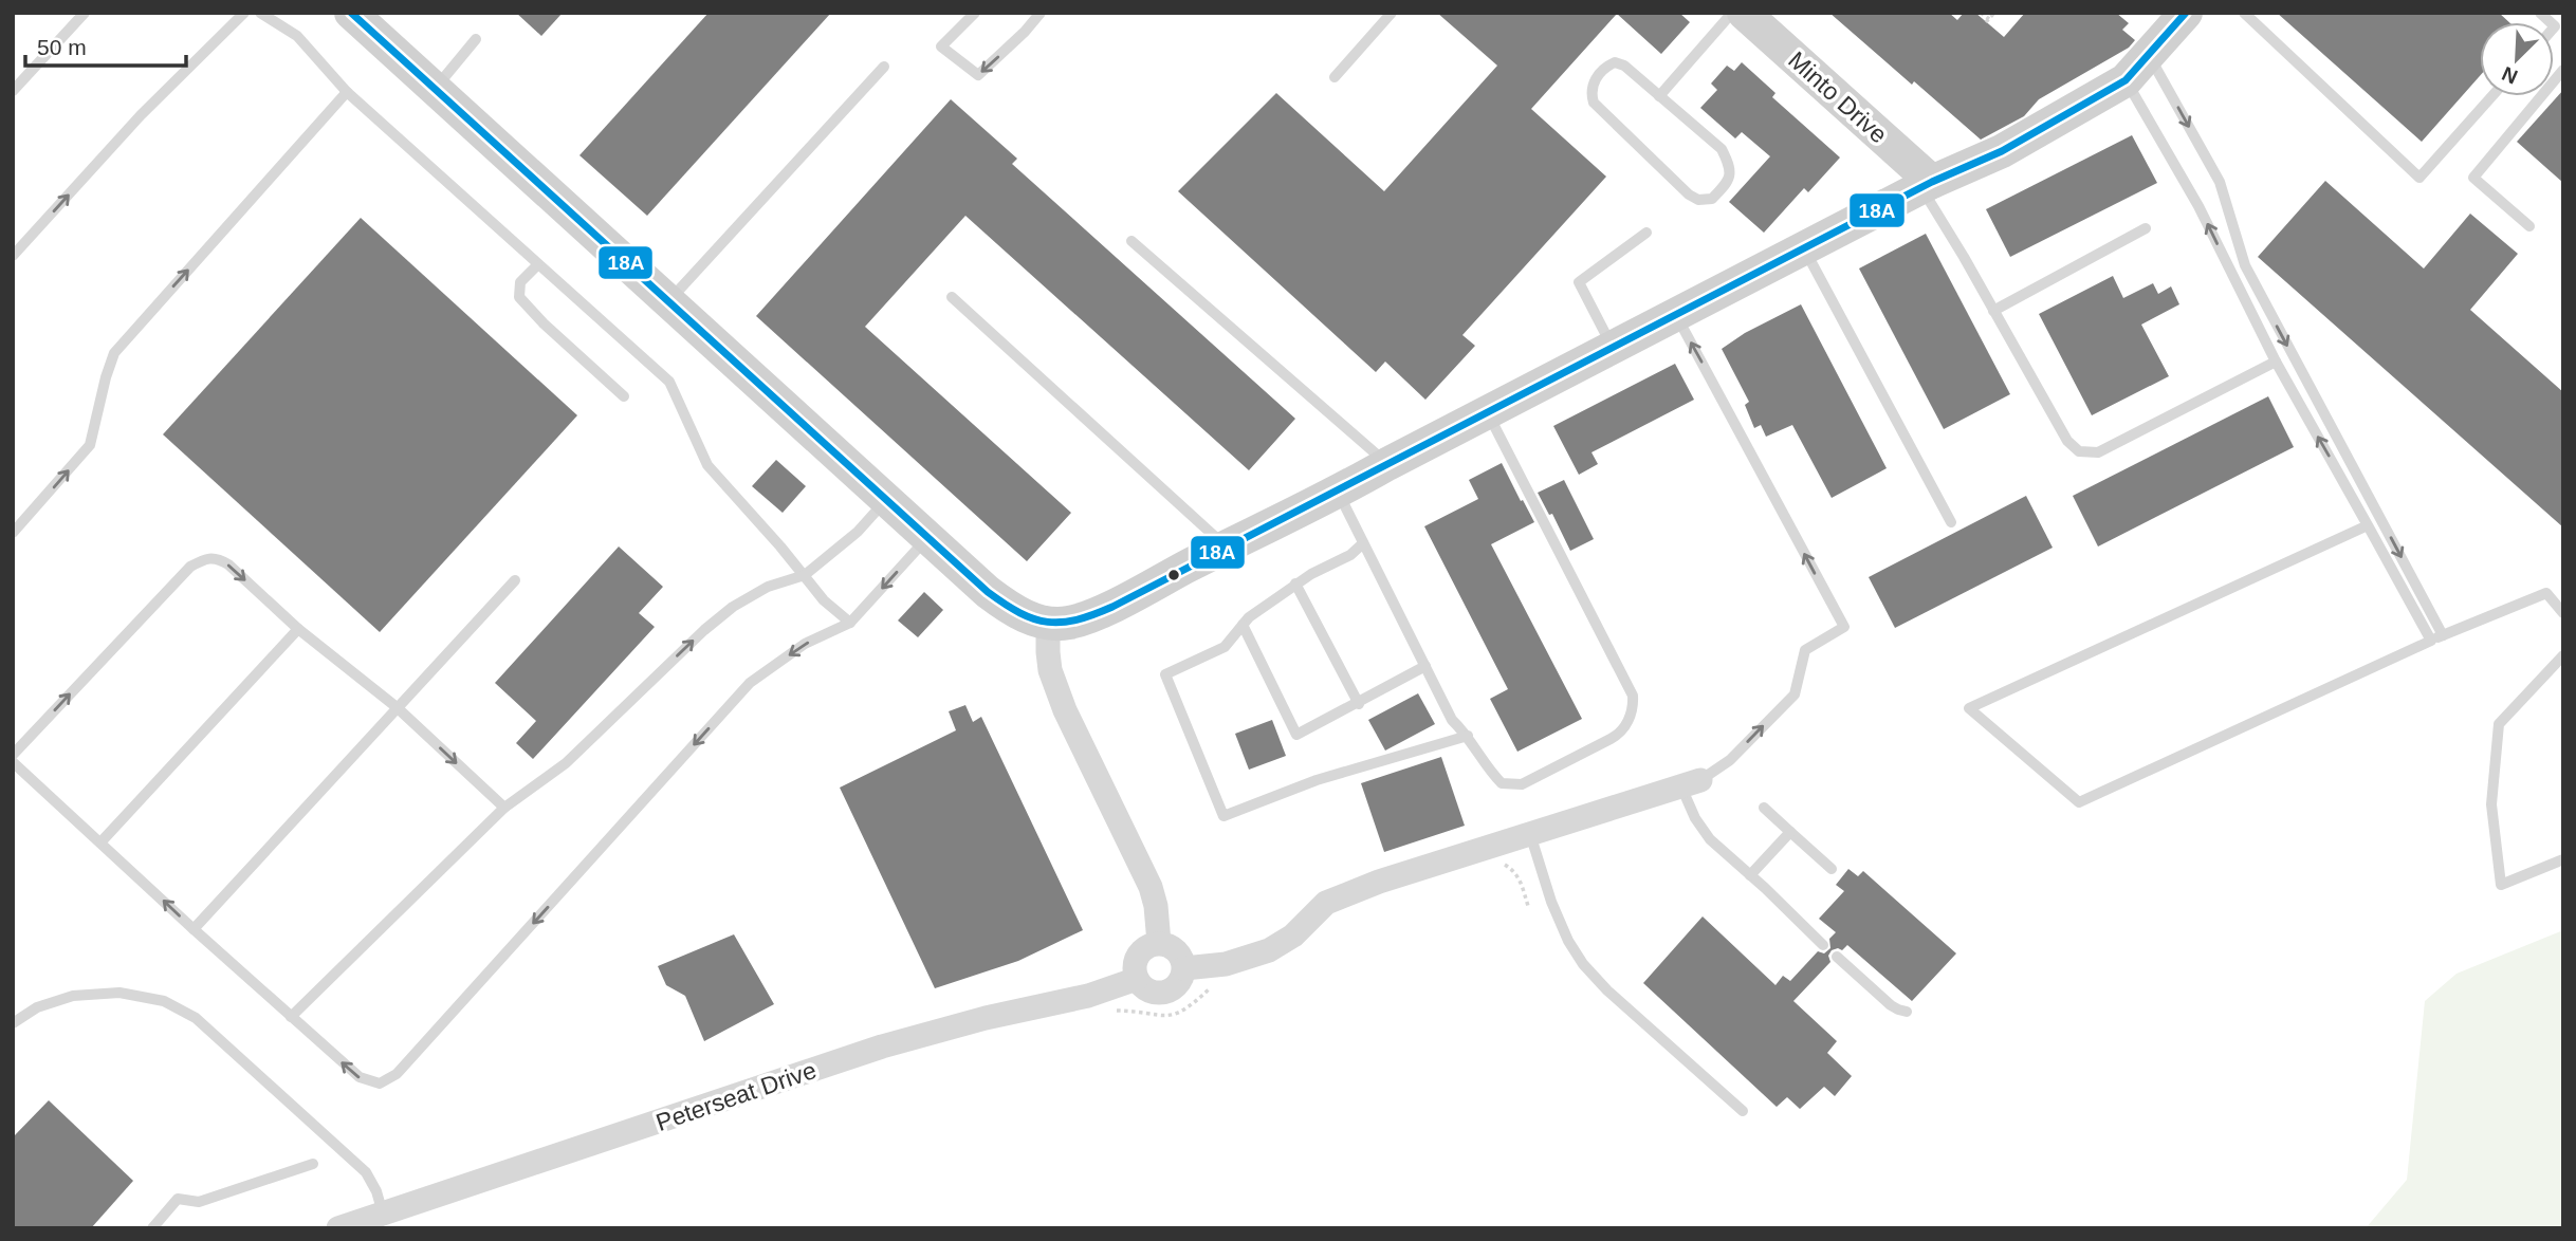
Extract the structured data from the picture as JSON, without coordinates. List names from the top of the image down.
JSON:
{
  "streets": {
    "street": ["Minto Drive", "Peterseat Drive"]
  },
  "lines": ["transit line 18A"],
  "scale_bar": "50 m",
  "north": "bottom left"
}
